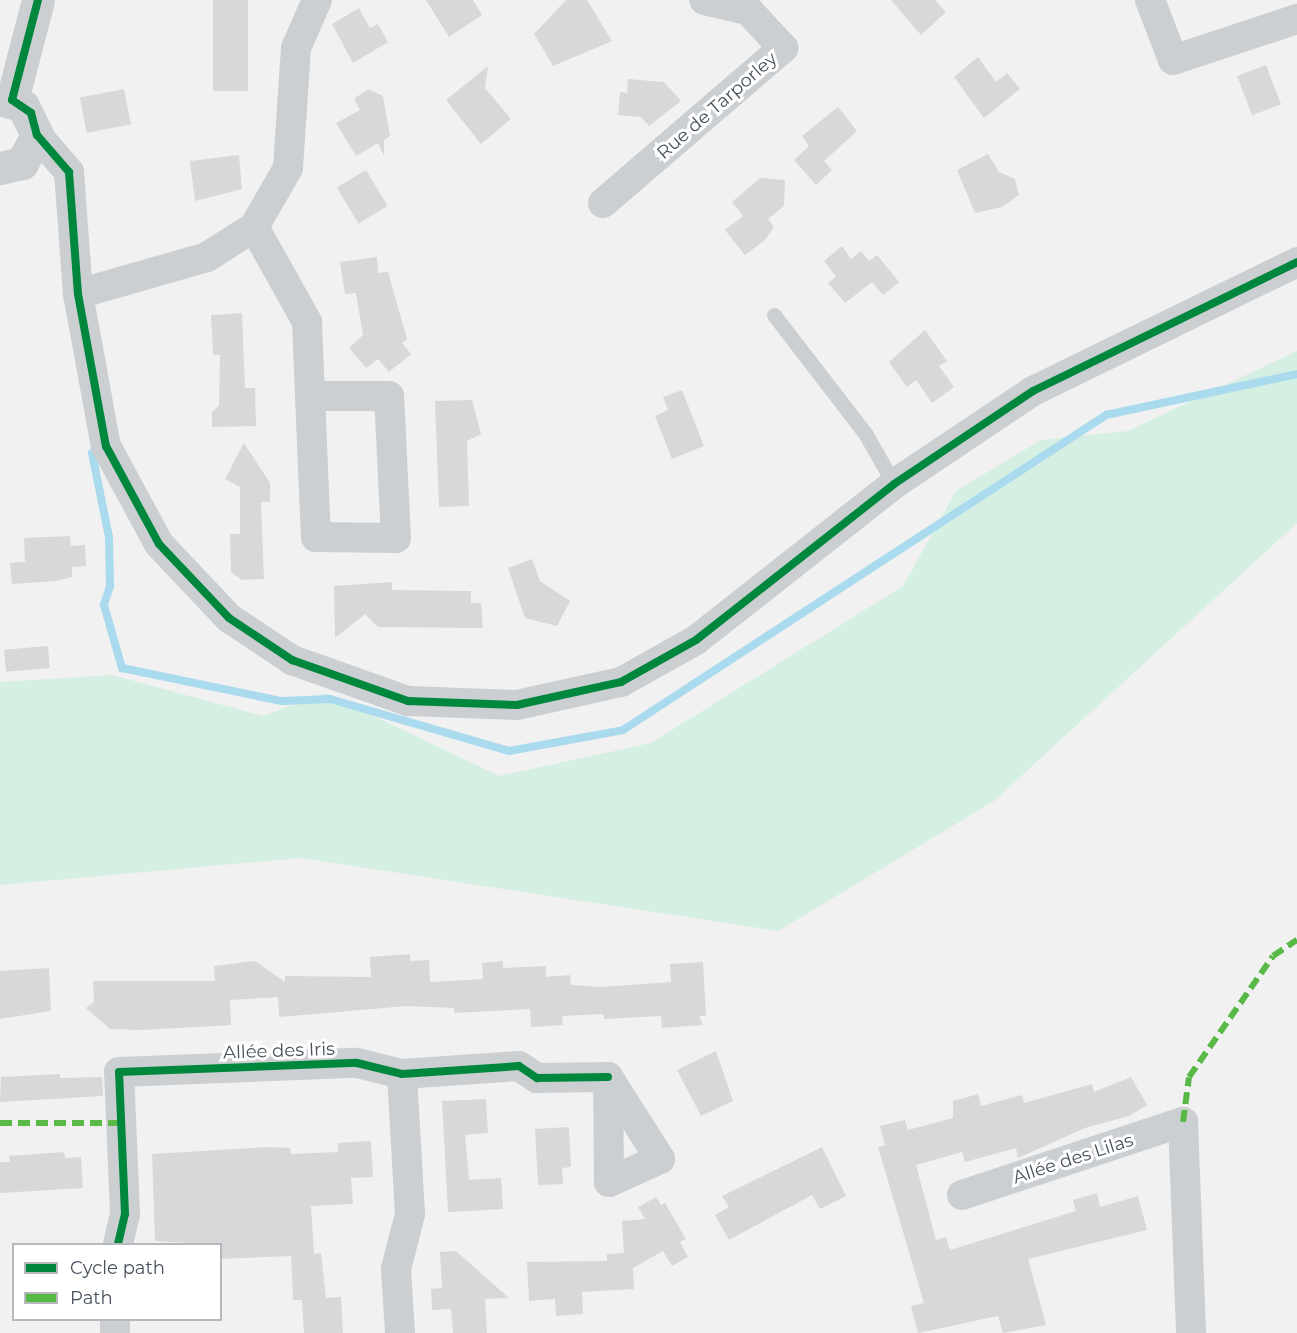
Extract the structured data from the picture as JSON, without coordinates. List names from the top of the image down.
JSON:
{
  "streets": {
    "street": ["Rue de Tarporley", "Allée des Iris", "Allée des Lilas"]
  },
  "legend": ["Cycle path", "Path"]
}
